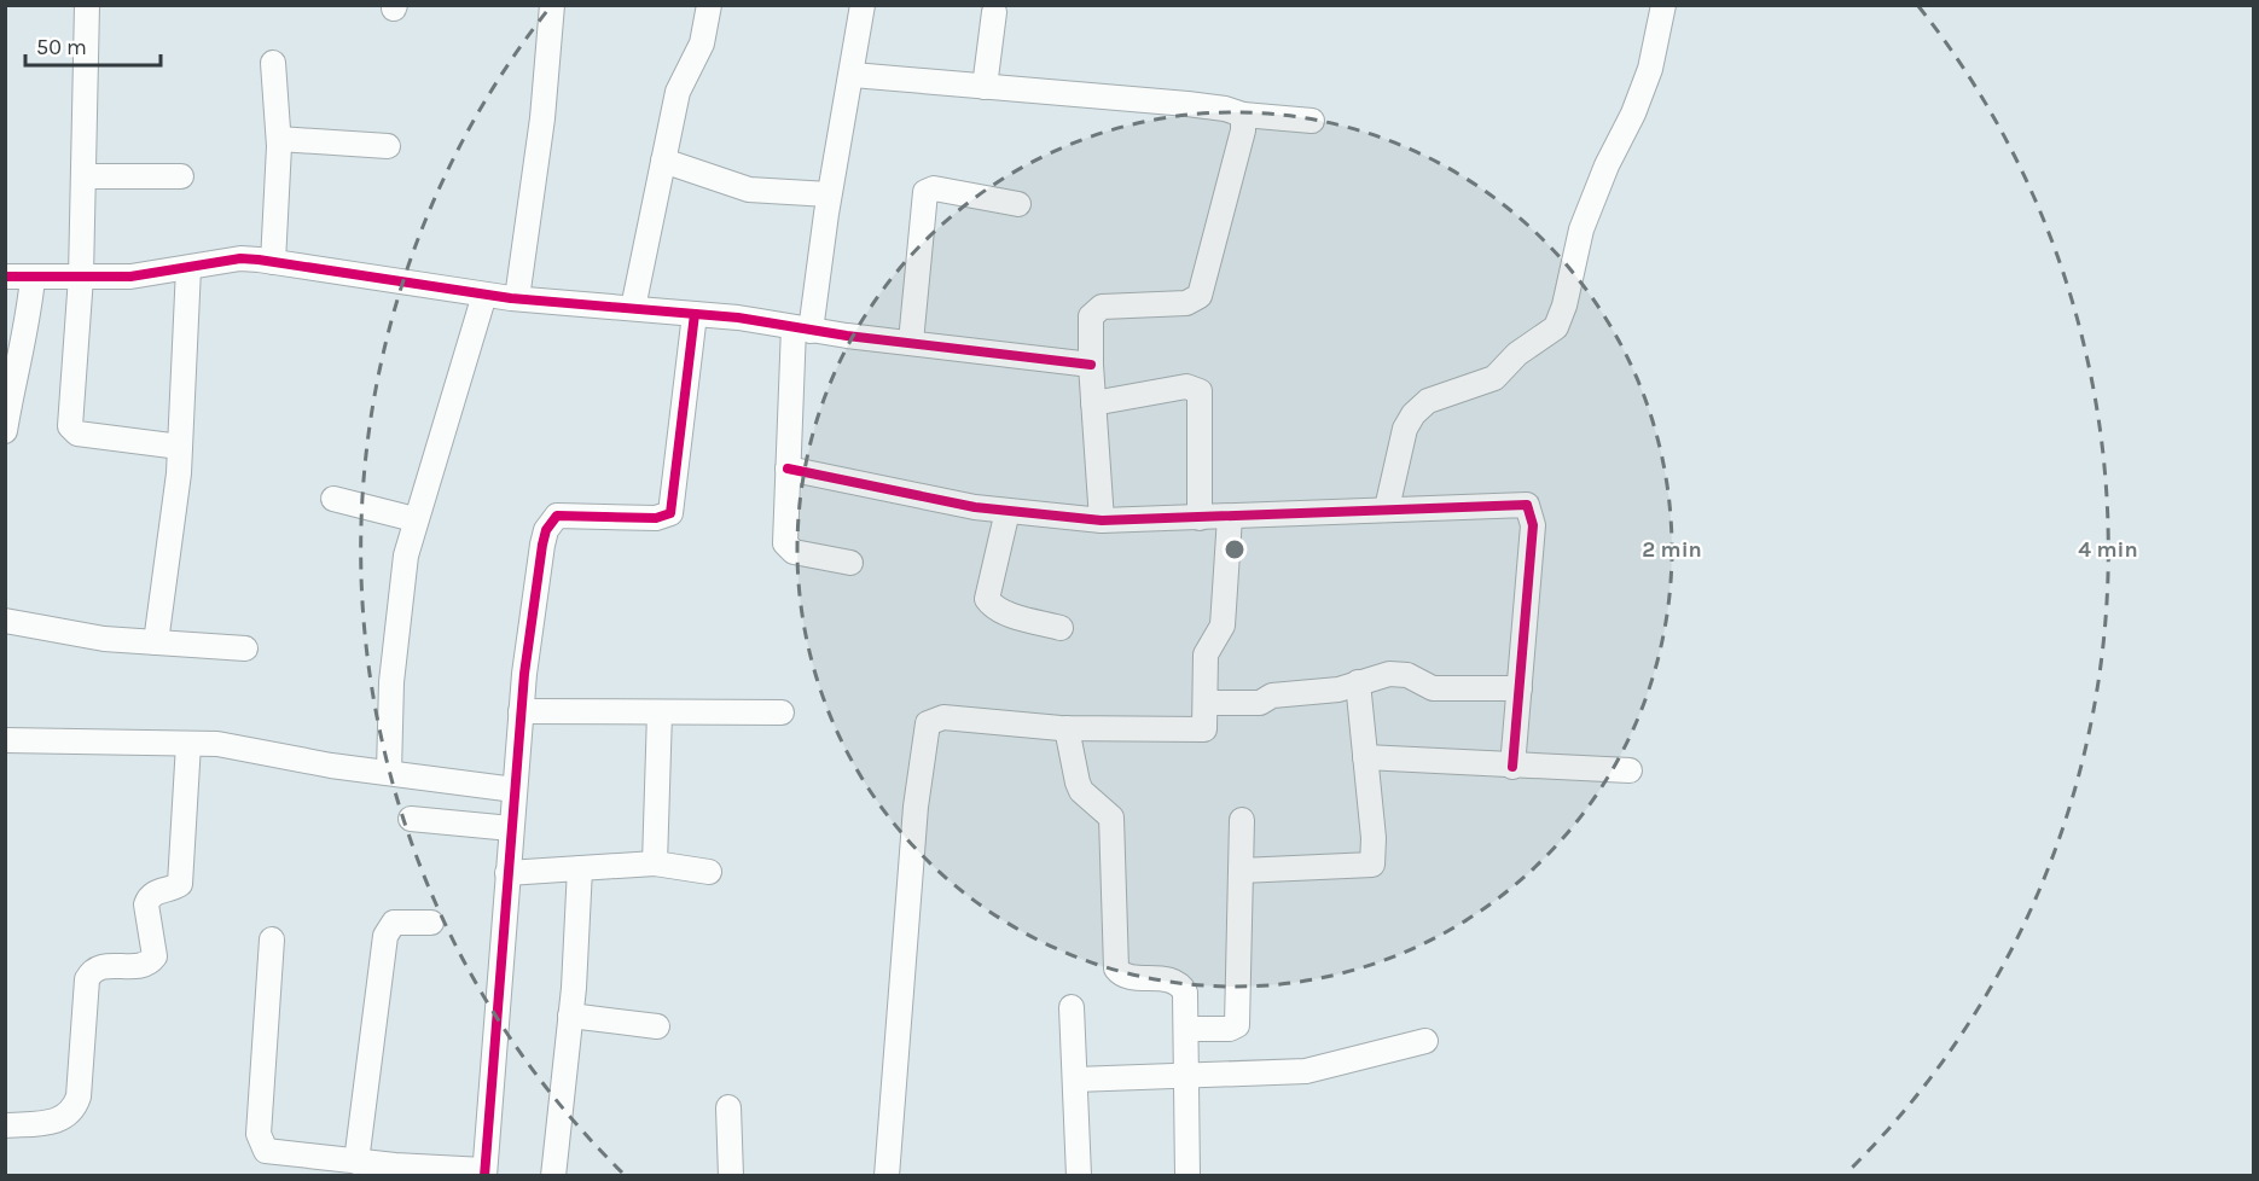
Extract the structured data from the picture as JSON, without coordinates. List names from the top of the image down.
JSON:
{
  "scale_bar": "50 m",
  "rings": ["2 min", "4 min"]
}
